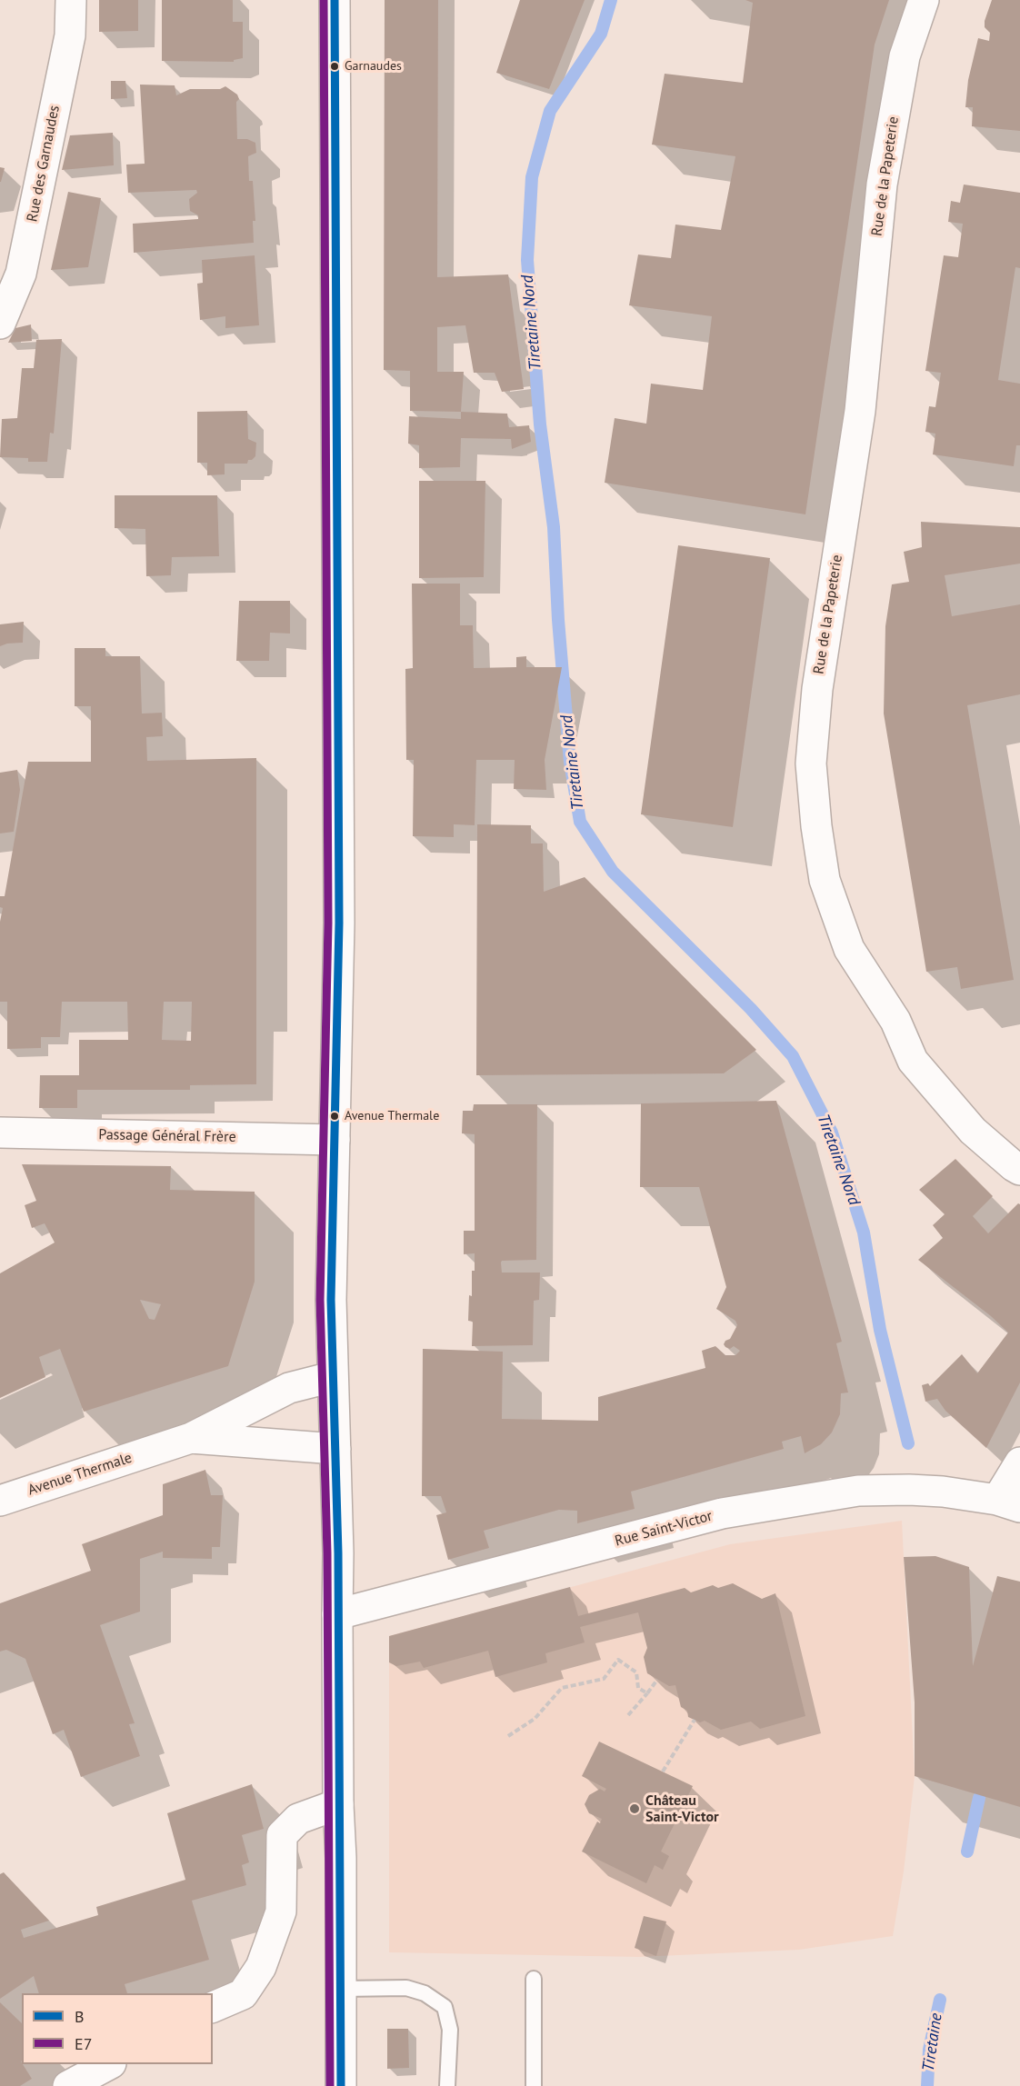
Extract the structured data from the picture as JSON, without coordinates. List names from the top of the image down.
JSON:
{
  "streets": {
    "street": [
      "Rue des Garnaudes",
      "Rue de la Papeterie",
      "Passage Général Frère",
      "Avenue Thermale",
      "Rue Saint-Victor"
    ]
  },
  "water": ["Tiretaine Nord", "Tiretaine"],
  "places": ["Garnaudes", "Avenue Thermale", "Château Saint-Victor"],
  "lines": ["transit line B", "transit line E7"],
  "legend": ["B", "E7"]
}
